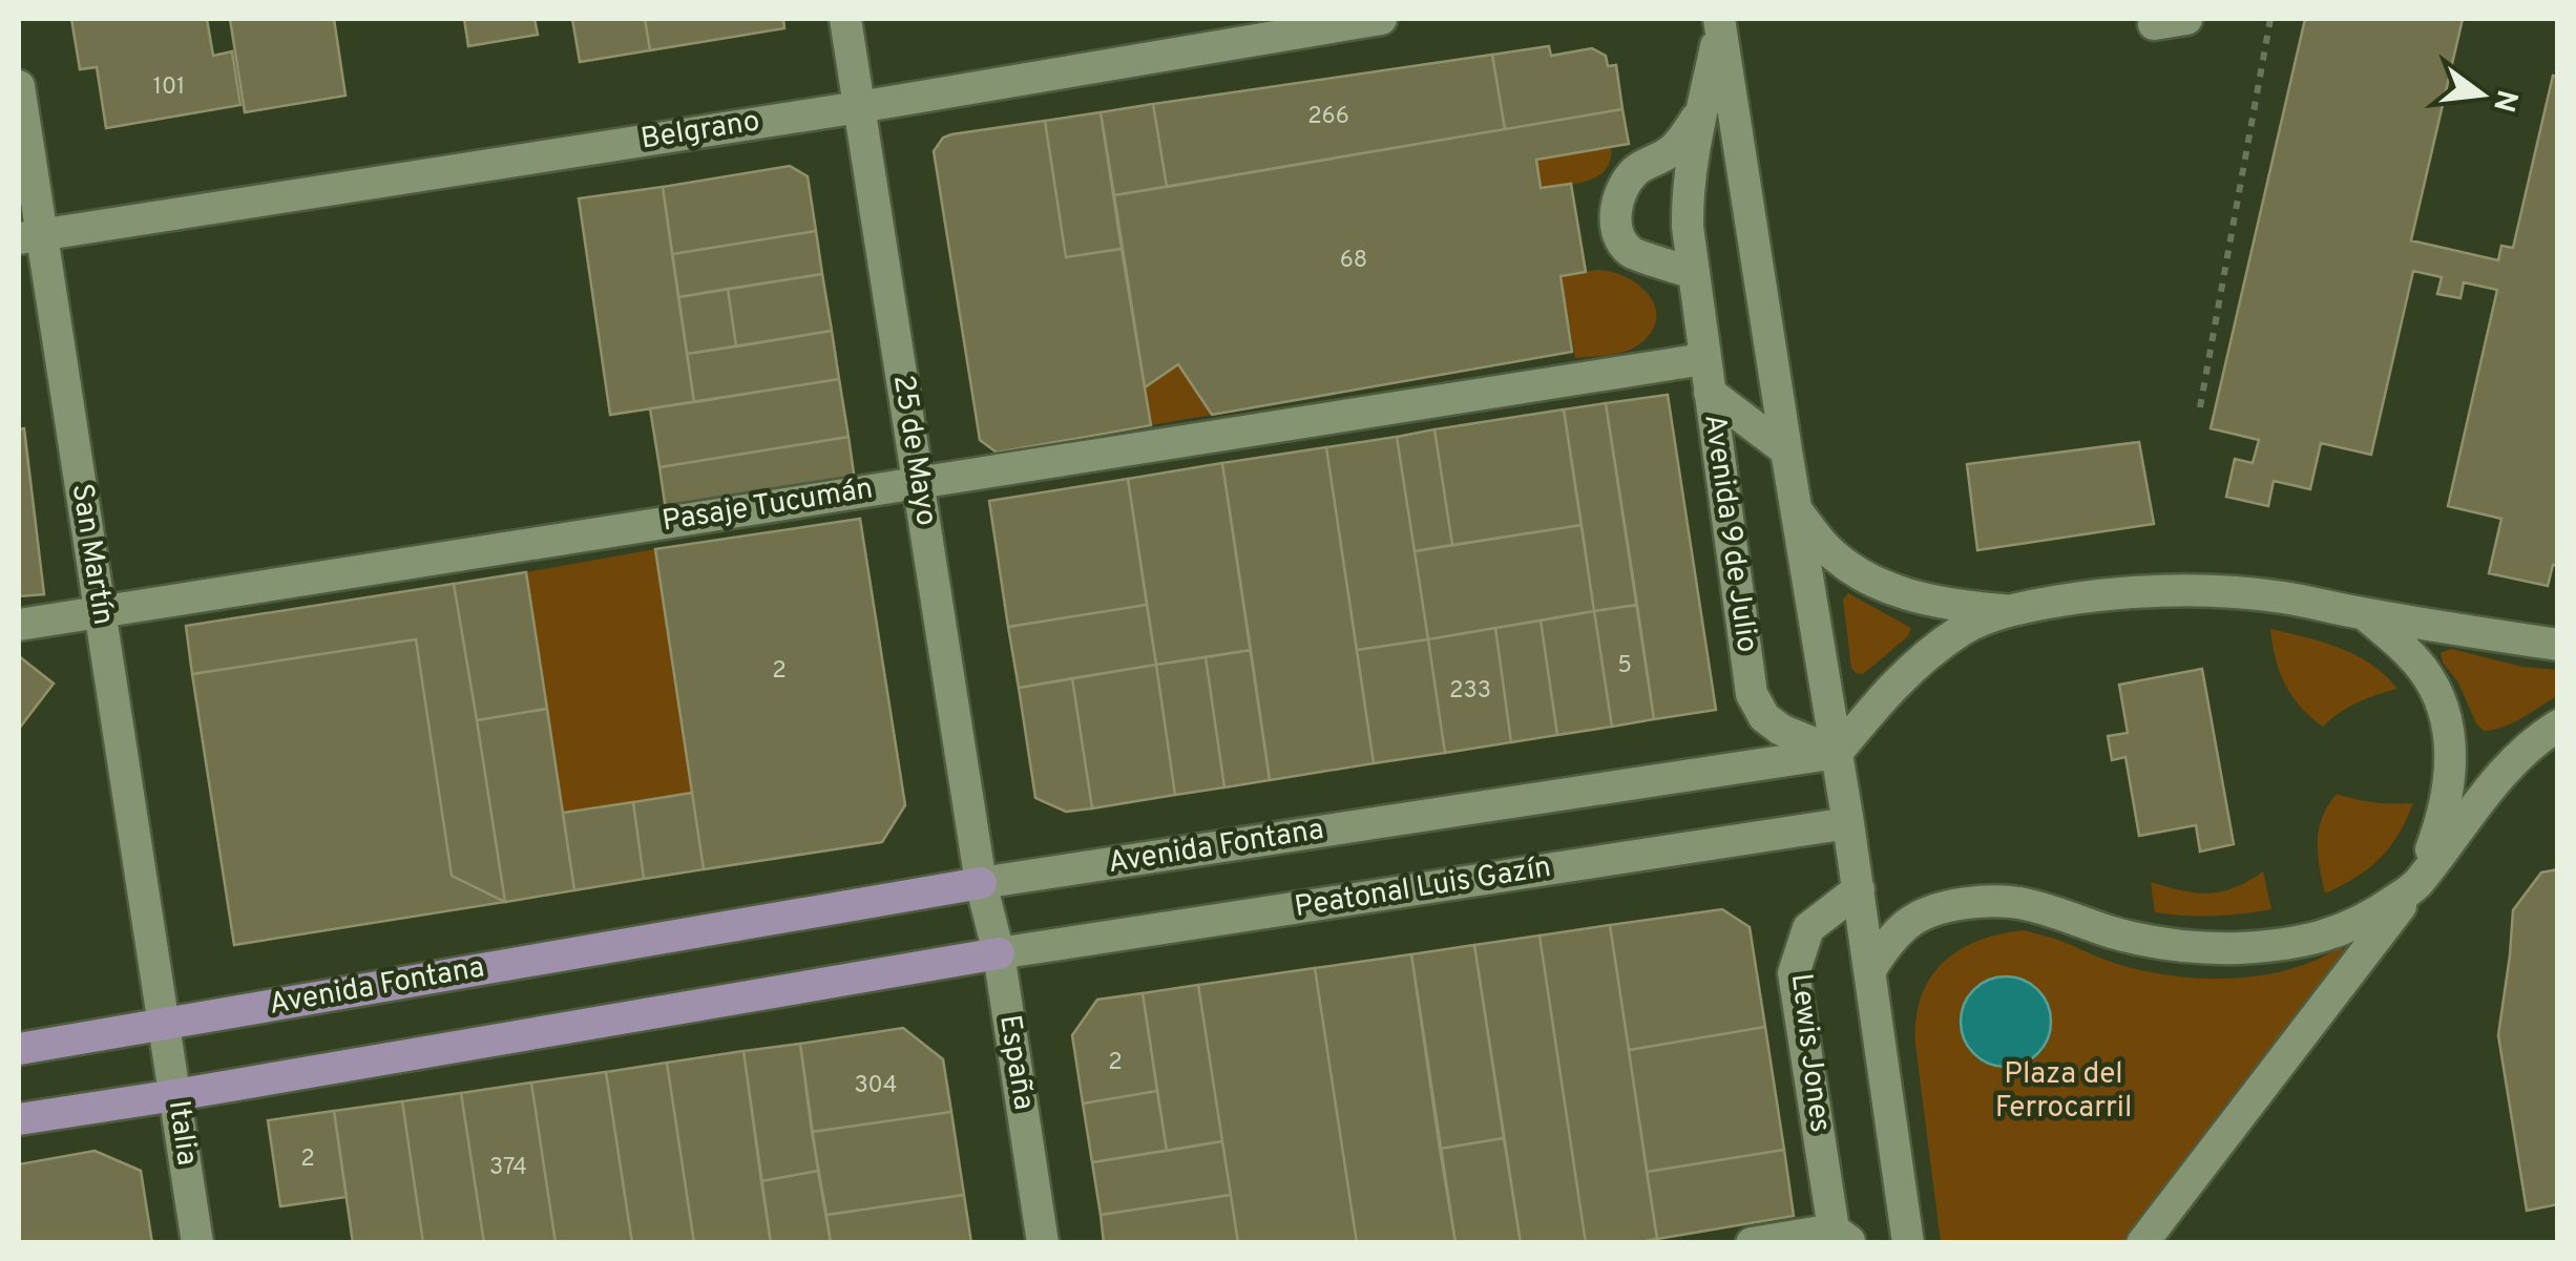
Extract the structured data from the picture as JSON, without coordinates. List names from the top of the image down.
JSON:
{
  "streets": {
    "main road": ["Avenida Fontana"],
    "street": [
      "Belgrano",
      "25 de Mayo",
      "Pasaje Tucumán",
      "Avenida 9 de Julio",
      "San Martín",
      "Peatonal Luis Gazín",
      "Lewis Jones",
      "España",
      "Italia"
    ]
  },
  "crossings": [
    ["Belgrano", "25 de Mayo"],
    ["Belgrano", "San Martín"],
    ["25 de Mayo", "Pasaje Tucumán"],
    ["25 de Mayo", "Avenida Fontana"],
    ["25 de Mayo", "España"],
    ["Pasaje Tucumán", "Avenida 9 de Julio"],
    ["Pasaje Tucumán", "San Martín"],
    ["Avenida 9 de Julio", "Avenida Fontana"],
    ["San Martín", "Avenida Fontana"],
    ["San Martín", "Italia"],
    ["Avenida Fontana", "España"],
    ["Avenida Fontana", "Italia"],
    ["Peatonal Luis Gazín", "España"]
  ],
  "parks": ["Plaza del Ferrocarril"],
  "house_numbers": [
    "101",
    "266",
    "68",
    "5",
    "2",
    "233",
    "2",
    "304",
    "2",
    "374"
  ],
  "north": "right"
}
